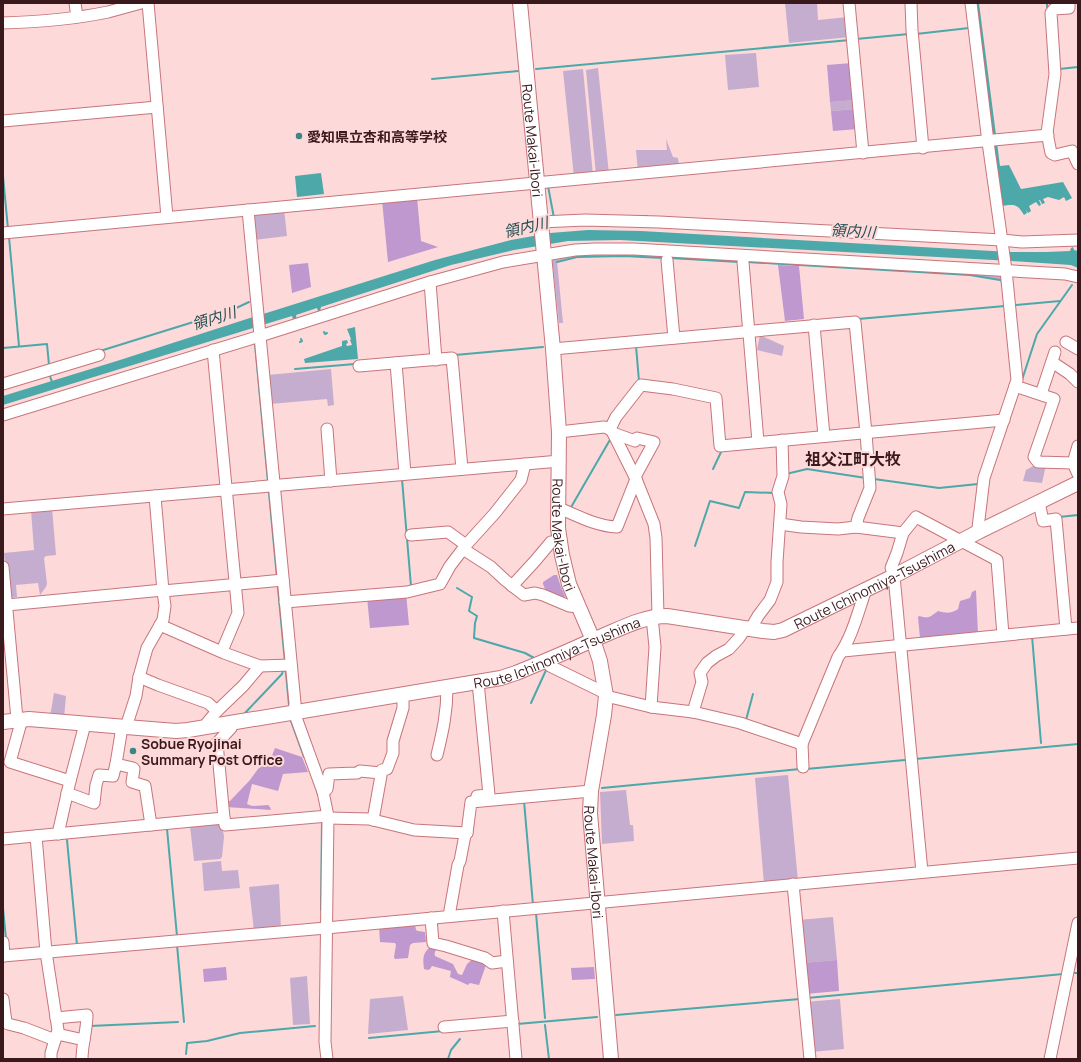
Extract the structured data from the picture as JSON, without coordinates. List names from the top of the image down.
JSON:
{
  "streets": {
    "main road": ["Route Makai-Ibori", "Route Ichinomiya-Tsushima"]
  },
  "crossings": [
    ["Route Makai-Ibori", "Route Ichinomiya-Tsushima"]
  ],
  "districts": ["祖父江町大牧"],
  "water": ["領内川"],
  "places": ["愛知県立杏和高等学校", "Sobue Ryojinai Summary Post Office"]
}
